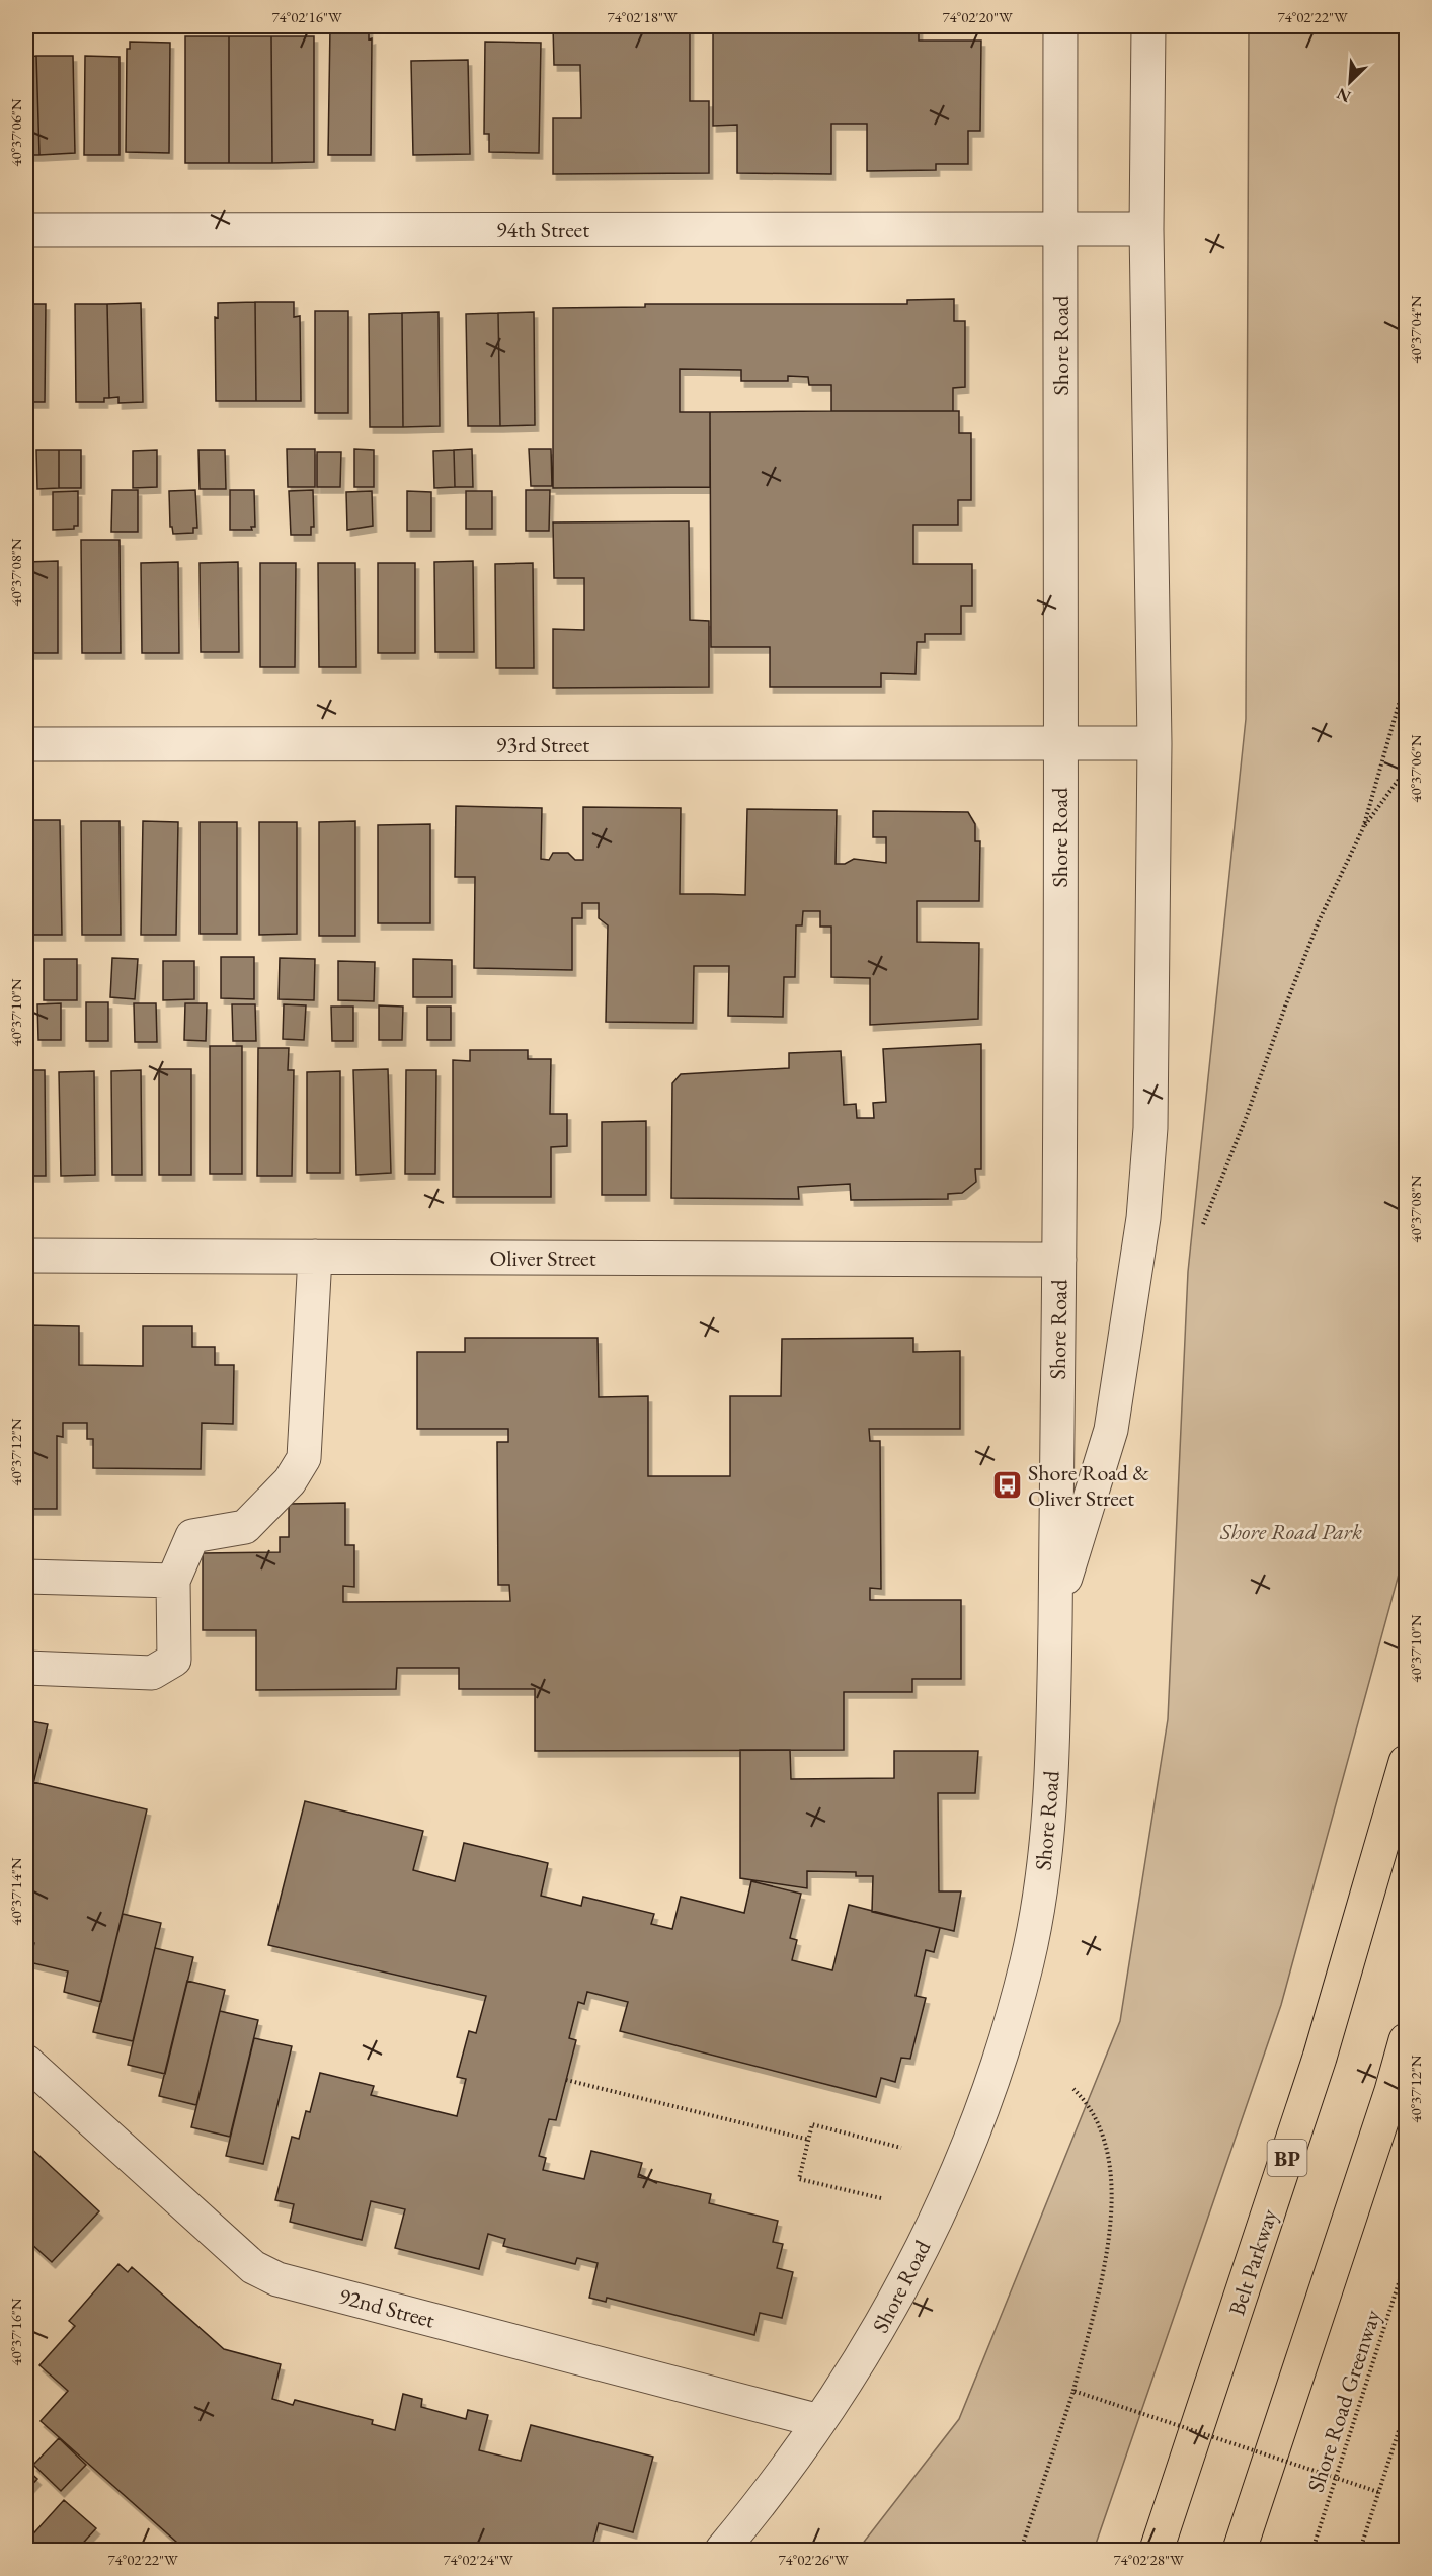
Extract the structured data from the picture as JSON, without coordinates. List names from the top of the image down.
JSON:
{
  "streets": {
    "highway": ["BP", "Belt Parkway"],
    "street": [
      "94th Street",
      "Shore Road",
      "93rd Street",
      "Oliver Street",
      "92nd Street"
    ],
    "path": ["Shore Road Greenway"]
  },
  "crossings": [
    ["94th Street", "Shore Road"],
    ["Shore Road", "93rd Street"],
    ["Shore Road", "Oliver Street"],
    ["Shore Road", "92nd Street"]
  ],
  "parks": ["Shore Road Park"],
  "places": {
    "bus stop": ["Shore Road & Oliver Street"]
  },
  "north": "bottom left",
  "coordinates": [
    "74°02'16\"W",
    "74°02'18\"W",
    "74°02'20\"W",
    "74°02'22\"W",
    "40°37'06\"N",
    "40°37'04\"N",
    "40°37'08\"N",
    "40°37'10\"N",
    "40°37'12\"N",
    "40°37'14\"N",
    "40°37'16\"N",
    "74°02'24\"W",
    "74°02'26\"W",
    "74°02'28\"W"
  ]
}
